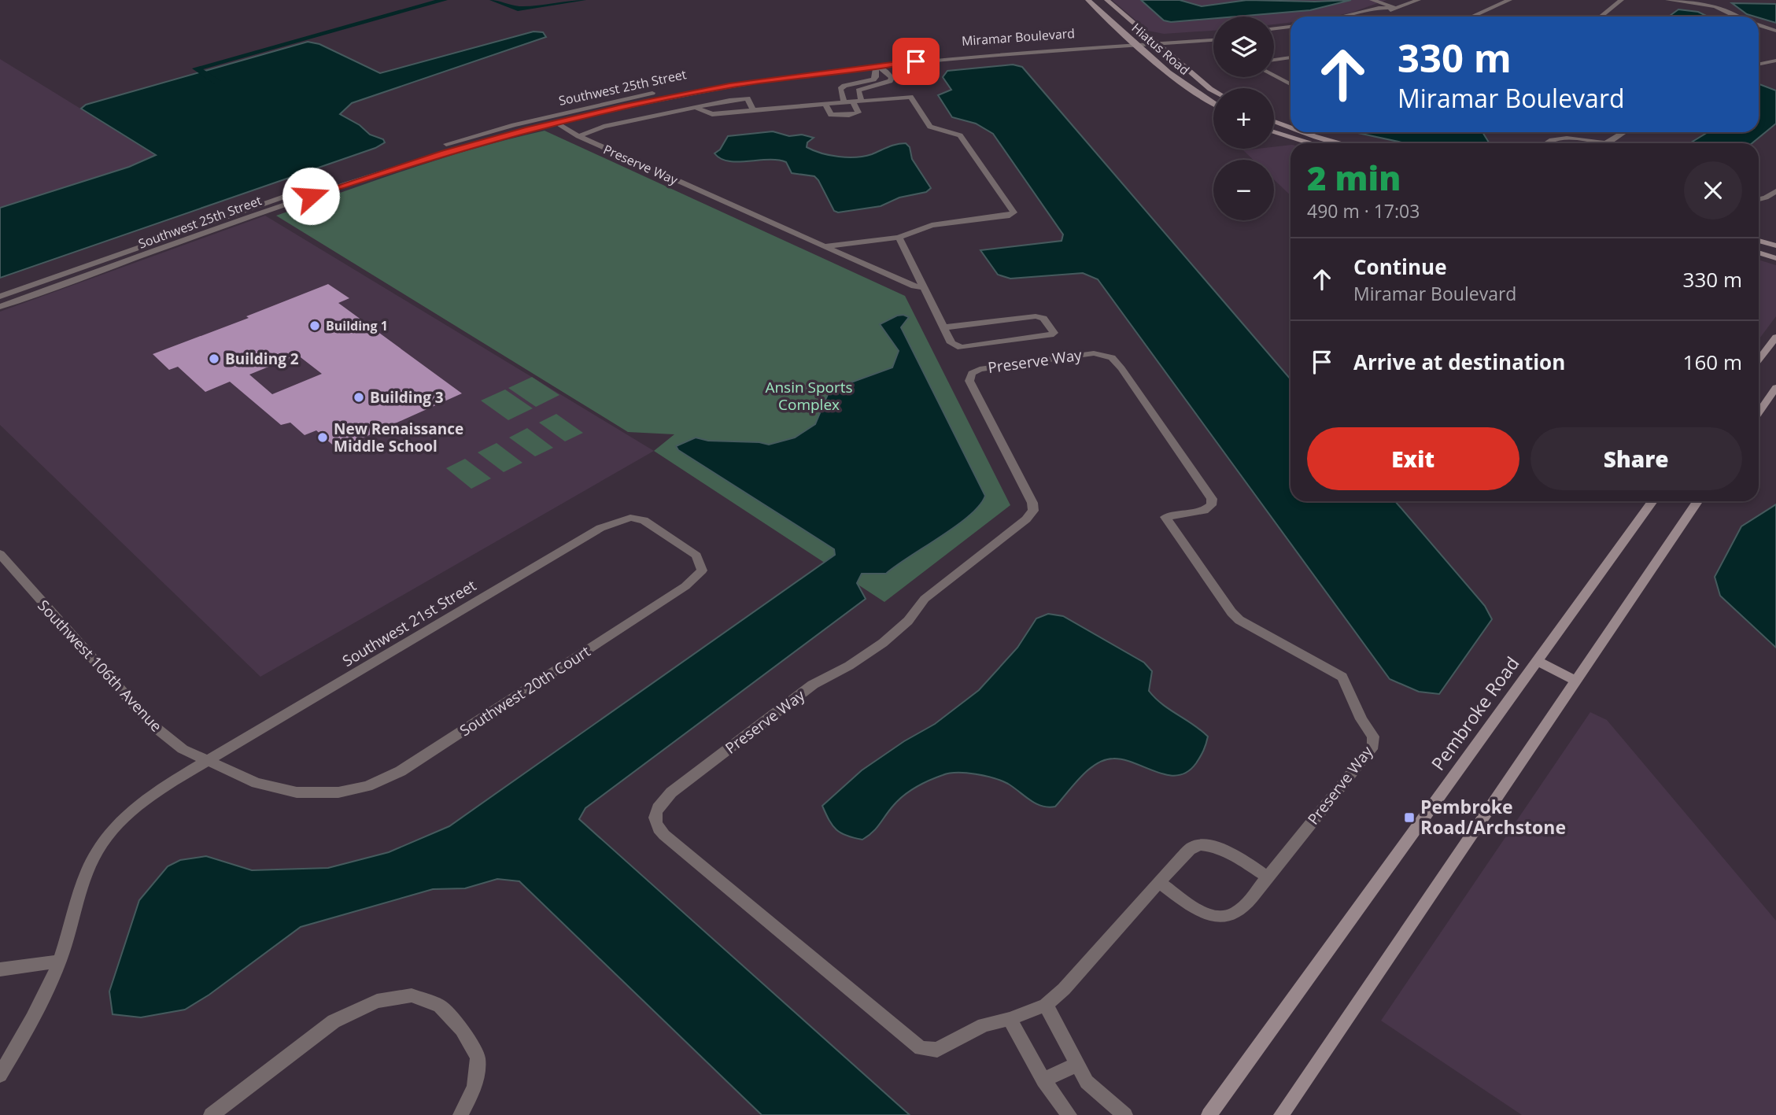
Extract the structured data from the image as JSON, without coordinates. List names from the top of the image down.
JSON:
{
  "streets": {
    "main road": ["Hiatus Road", "Pembroke Road"],
    "street": [
      "Miramar Boulevard",
      "Southwest 25th Street",
      "Preserve Way",
      "Southwest 21st Street",
      "Southwest 106th Avenue",
      "Southwest 20th Court"
    ]
  },
  "crossings": [
    ["Miramar Boulevard", "Hiatus Road"],
    ["Miramar Boulevard", "Southwest 25th Street"],
    ["Southwest 25th Street", "Preserve Way"],
    ["Southwest 21st Street", "Southwest 106th Avenue"],
    ["Southwest 21st Street", "Southwest 20th Court"],
    ["Southwest 106th Avenue", "Southwest 20th Court"]
  ],
  "parks": ["Ansin Sports Complex"],
  "places": {
    "other": [
      "Building 1",
      "Building 2",
      "Building 3",
      "New Renaissance Middle School"
    ],
    "transit": ["Pembroke Road/Archstone"]
  },
  "page": {
    "map_buttons": ["+", "−"],
    "turn": ["330 m", "Miramar Boulevard"],
    "heading": ["2 min", "490 m · 17:03"],
    "list": [
      {
        "name": "Continue",
        "note": "Miramar Boulevard",
        "value": "330 m"
      },
      {
        "name": "Arrive at destination",
        "value": "160 m"
      }
    ],
    "buttons": ["Exit", "Share"]
  }
}
